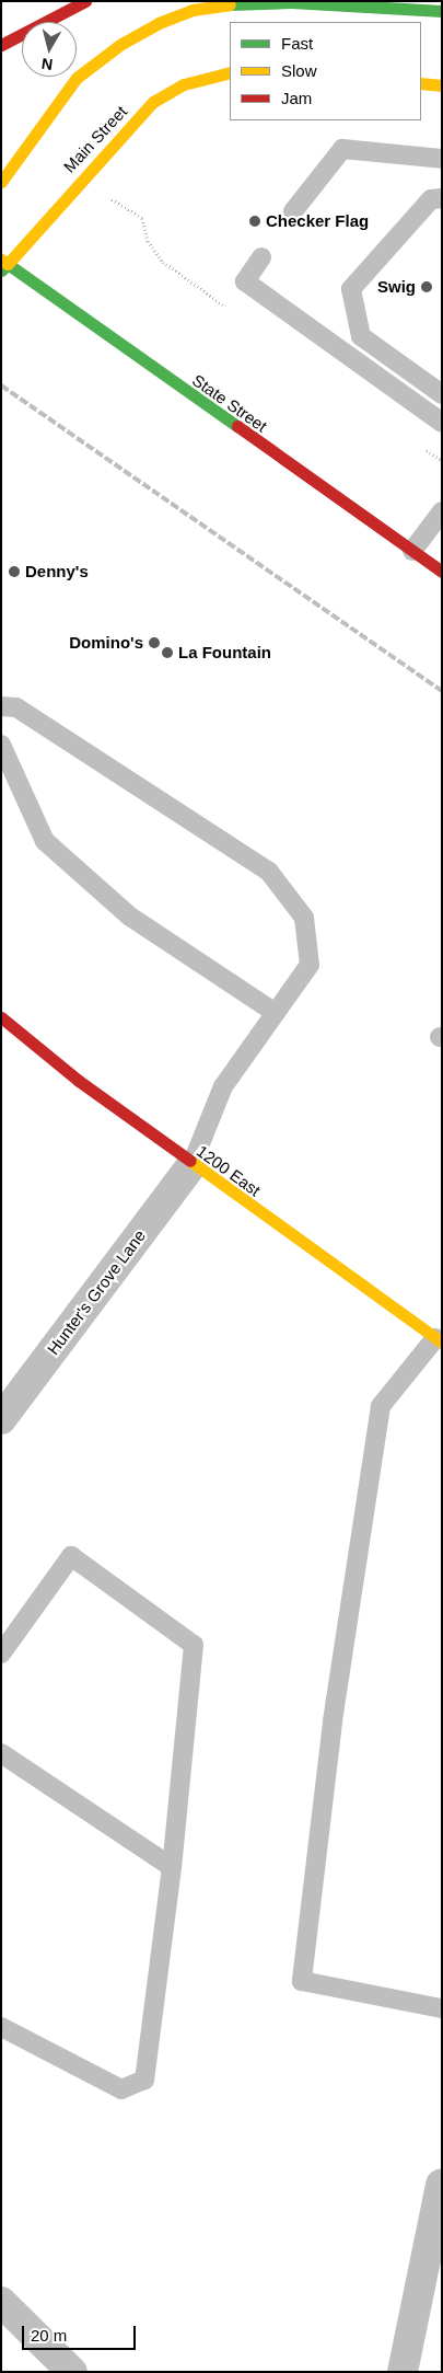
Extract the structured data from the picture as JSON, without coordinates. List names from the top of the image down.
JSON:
{
  "streets": {
    "main road": ["Main Street", "State Street", "1200 East"],
    "street": ["Hunter's Grove Lane"]
  },
  "crossings": [
    ["Main Street", "State Street"],
    ["1200 East", "Hunter's Grove Lane"]
  ],
  "places": [
    "Checker Flag",
    "Swig",
    "Denny's",
    "Domino's",
    "La Fountain"
  ],
  "legend": ["Fast", "Slow", "Jam"],
  "scale_bar": "20 m",
  "north": "bottom"
}
